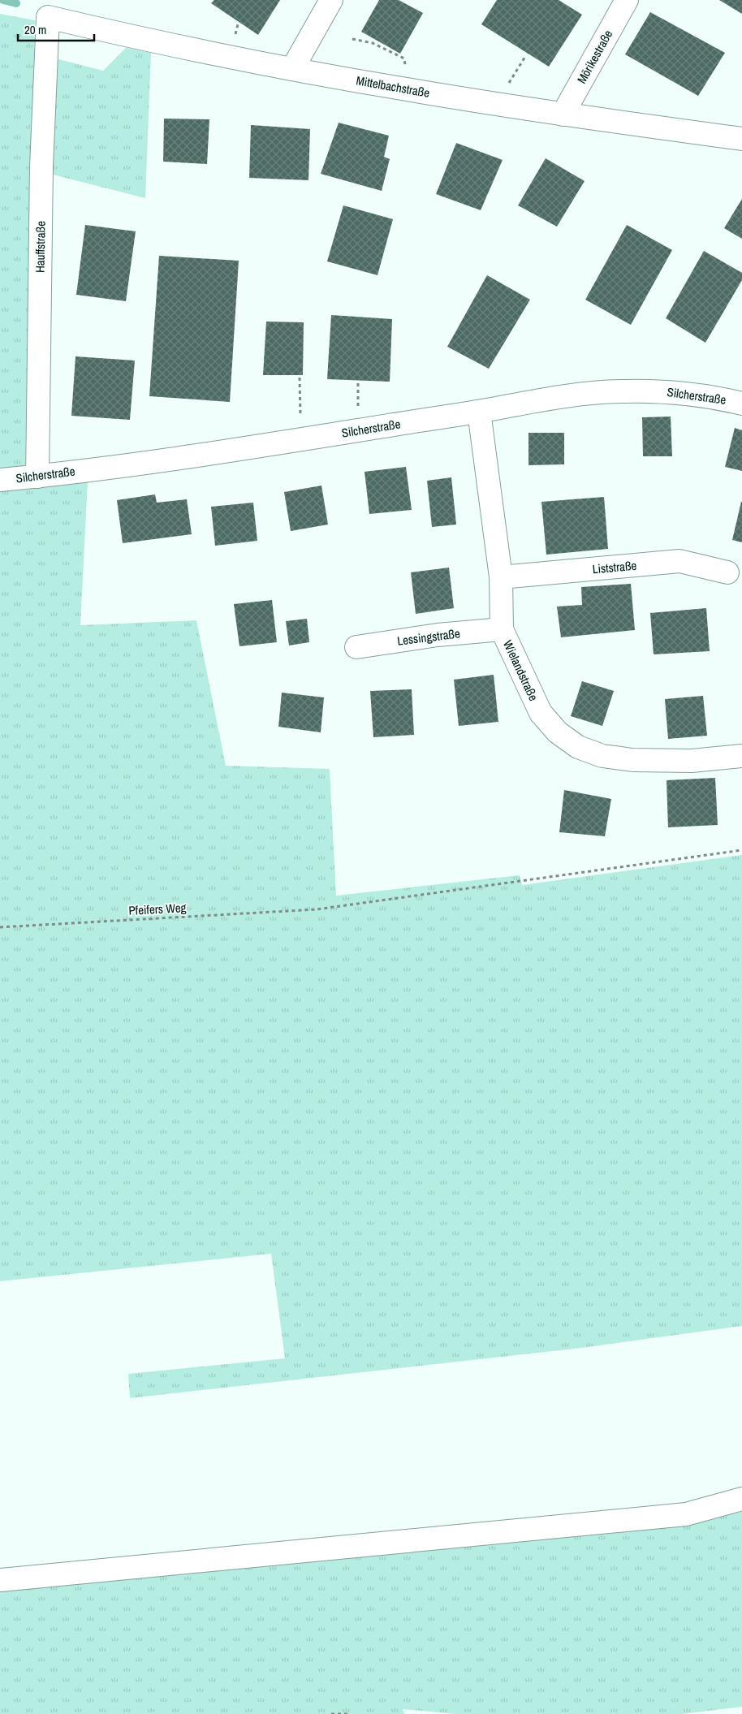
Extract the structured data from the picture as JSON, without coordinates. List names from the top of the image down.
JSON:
{
  "streets": {
    "street": [
      "Mörikestraße",
      "Mittelbachstraße",
      "Hauffstraße",
      "Silcherstraße",
      "Liststraße",
      "Lessingstraße",
      "Wielandstraße"
    ],
    "path": ["Pfeifers Weg"]
  },
  "crossings": [
    ["Mörikestraße", "Mittelbachstraße"],
    ["Mittelbachstraße", "Hauffstraße"],
    ["Hauffstraße", "Silcherstraße"],
    ["Silcherstraße", "Wielandstraße"],
    ["Liststraße", "Wielandstraße"],
    ["Lessingstraße", "Wielandstraße"]
  ],
  "scale_bar": "20 m"
}
